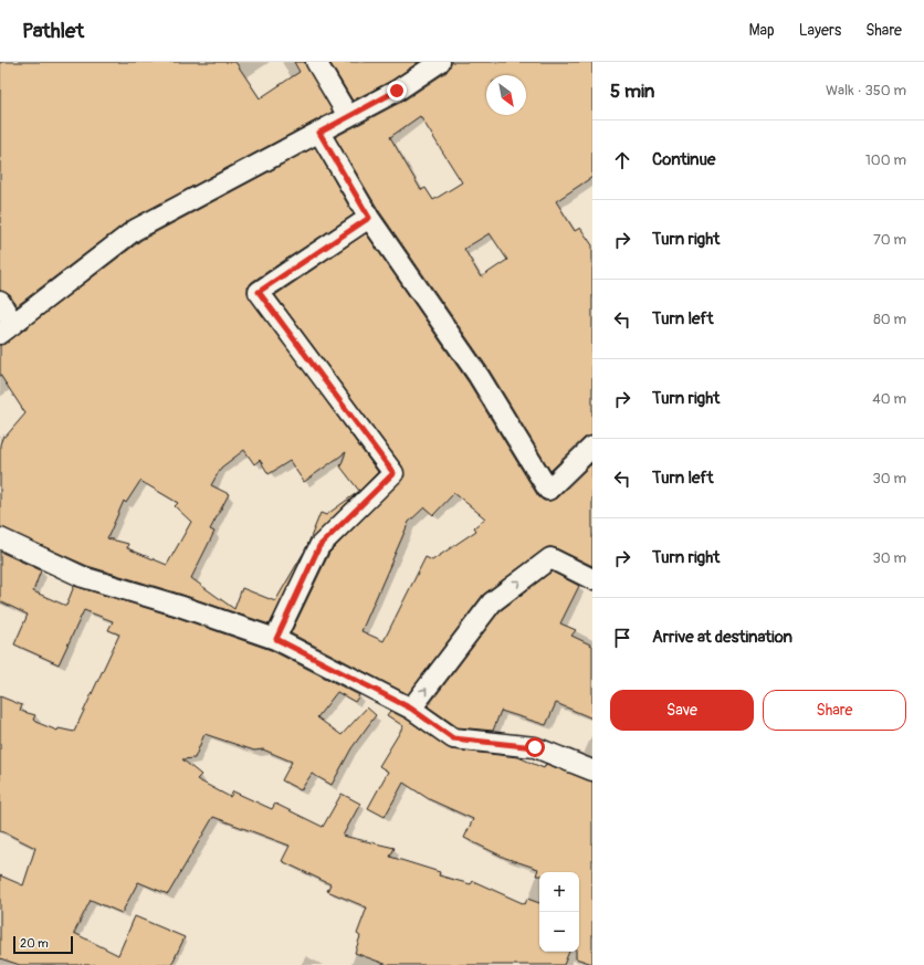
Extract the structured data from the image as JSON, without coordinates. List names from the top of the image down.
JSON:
{
  "scale_bar": "20 m",
  "north": "bottom right",
  "page": {
    "header": "Pathlet",
    "nav": ["Map", "Layers", "Share"],
    "heading": ["5 min", "Walk · 350 m"],
    "list": [
      ["Continue", "100 m"],
      ["Turn right", "70 m"],
      ["Turn left", "80 m"],
      ["Turn right", "40 m"],
      ["Turn left", "30 m"],
      ["Turn right", "30 m"],
      "Arrive at destination"
    ],
    "buttons": ["Save", "Share"],
    "map_buttons": ["+", "−"],
    "scale": "20 m"
  }
}
